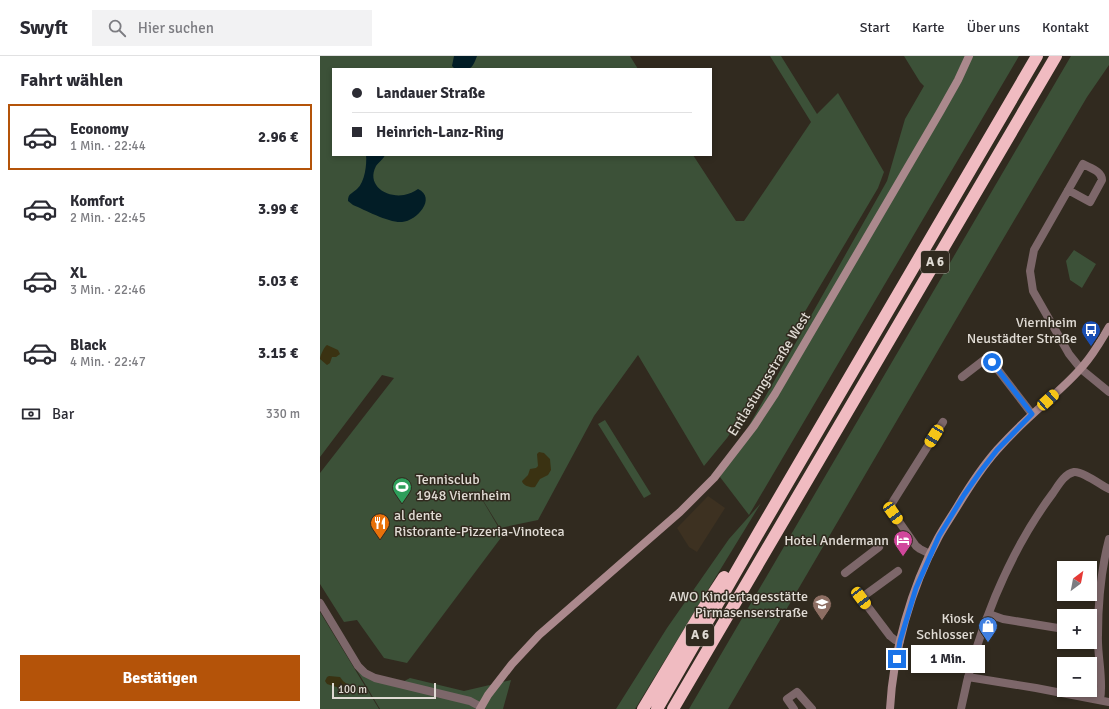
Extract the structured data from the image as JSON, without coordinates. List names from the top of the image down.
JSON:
{
  "streets": {
    "highway": ["A 6"],
    "main road": ["Entlastungsstraße West"]
  },
  "places": {
    "bus stop": ["Viernheim Neustädter Straße"],
    "sports": ["Tennisclub 1948 Viernheim"],
    "restaurant": ["al dente Ristorante-Pizzeria-Vinoteca"],
    "hotel": ["Hotel Andermann"],
    "school or university": ["AWO Kindertagesstätte Pirmasenserstraße"],
    "shop": ["Kiosk Schlosser"]
  },
  "scale_bar": "100 m",
  "north": "top right",
  "page": {
    "header": "Swyft",
    "search": "Hier suchen",
    "nav": [
      "Start",
      "Karte",
      "Über uns",
      "Kontakt"
    ],
    "heading": "Fahrt wählen",
    "banner": ["Landauer Straße", "Heinrich-Lanz-Ring"],
    "list": [
      {
        "name": "Economy",
        "note": "1 Min. · 22:44",
        "value": "2.96 €"
      },
      {
        "name": "Komfort",
        "note": "2 Min. · 22:45",
        "value": "3.99 €"
      },
      {
        "name": "XL",
        "note": "3 Min. · 22:46",
        "value": "5.03 €"
      },
      {
        "name": "Black",
        "note": "4 Min. · 22:47",
        "value": "3.15 €"
      }
    ],
    "pay": ["Bar", "330 m"],
    "map_buttons": ["+", "−"],
    "bubble": "1 Min.",
    "buttons": "Bestätigen",
    "scale": "100 m"
  }
}
